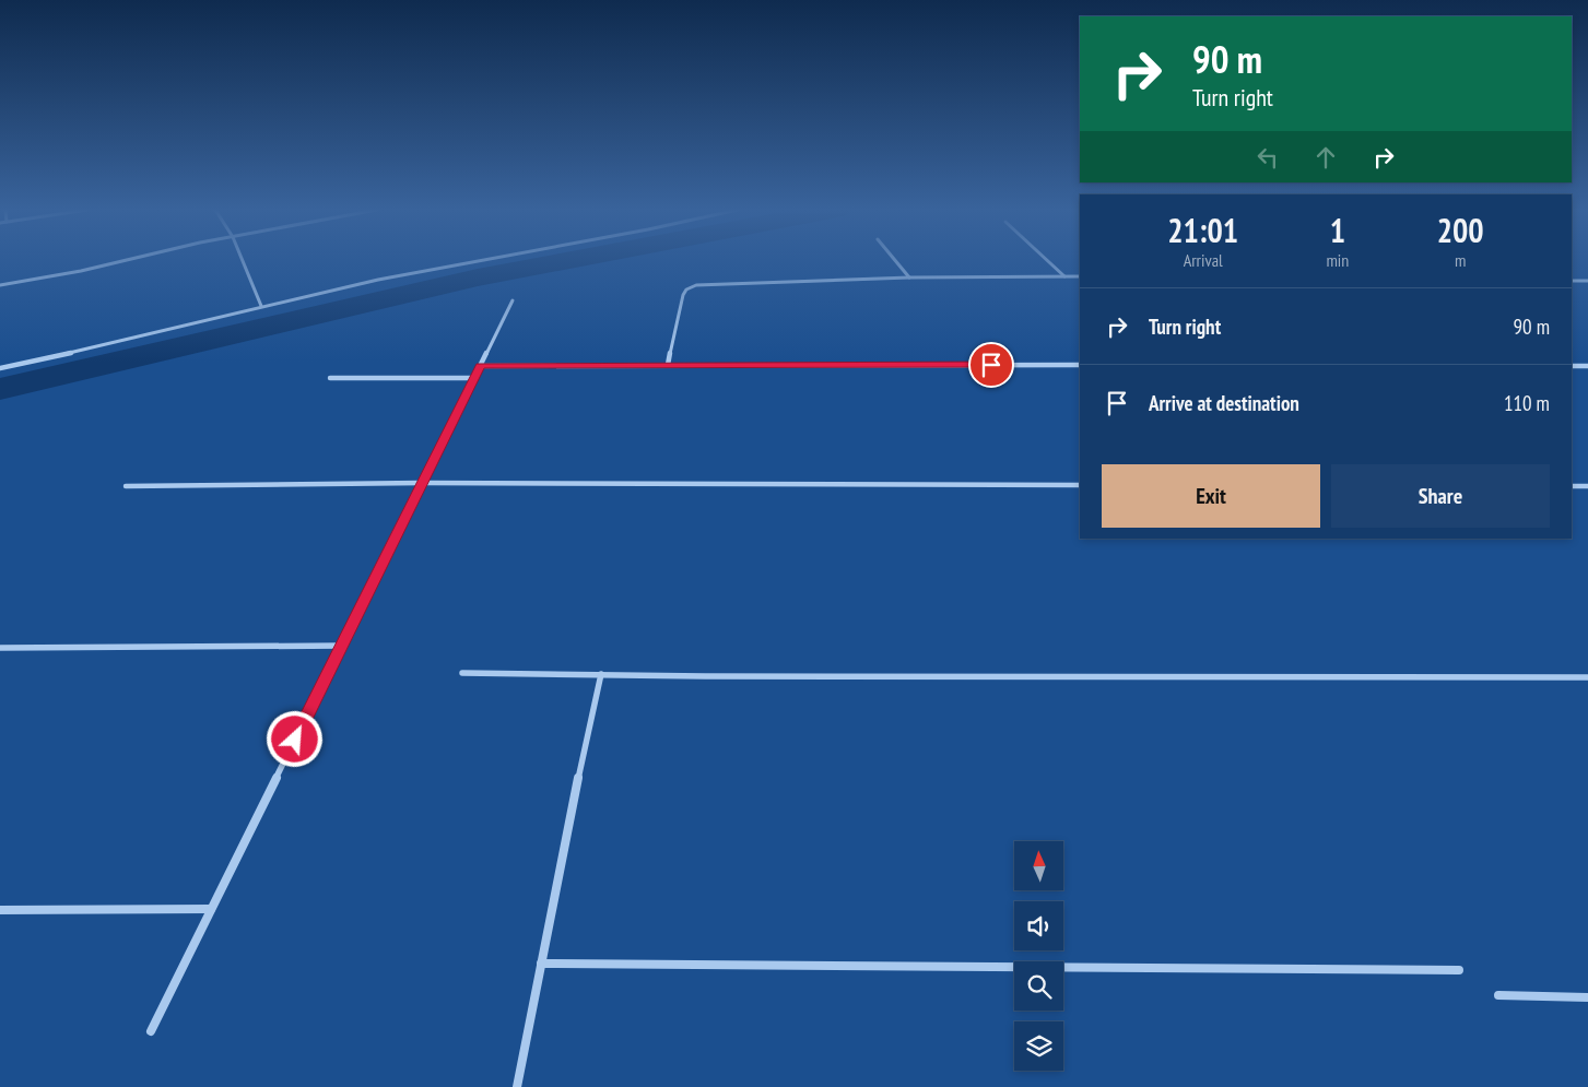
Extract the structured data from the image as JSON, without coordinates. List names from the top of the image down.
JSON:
{
  "north": "top",
  "page": {
    "turn": ["90 m", "Turn right"],
    "eta": [
      "21:01",
      "Arrival",
      "1",
      "min",
      "200",
      "m"
    ],
    "list": [
      {
        "name": "Turn right",
        "value": "90 m"
      },
      {
        "name": "Arrive at destination",
        "value": "110 m"
      }
    ],
    "buttons": ["Exit", "Share"]
  }
}
